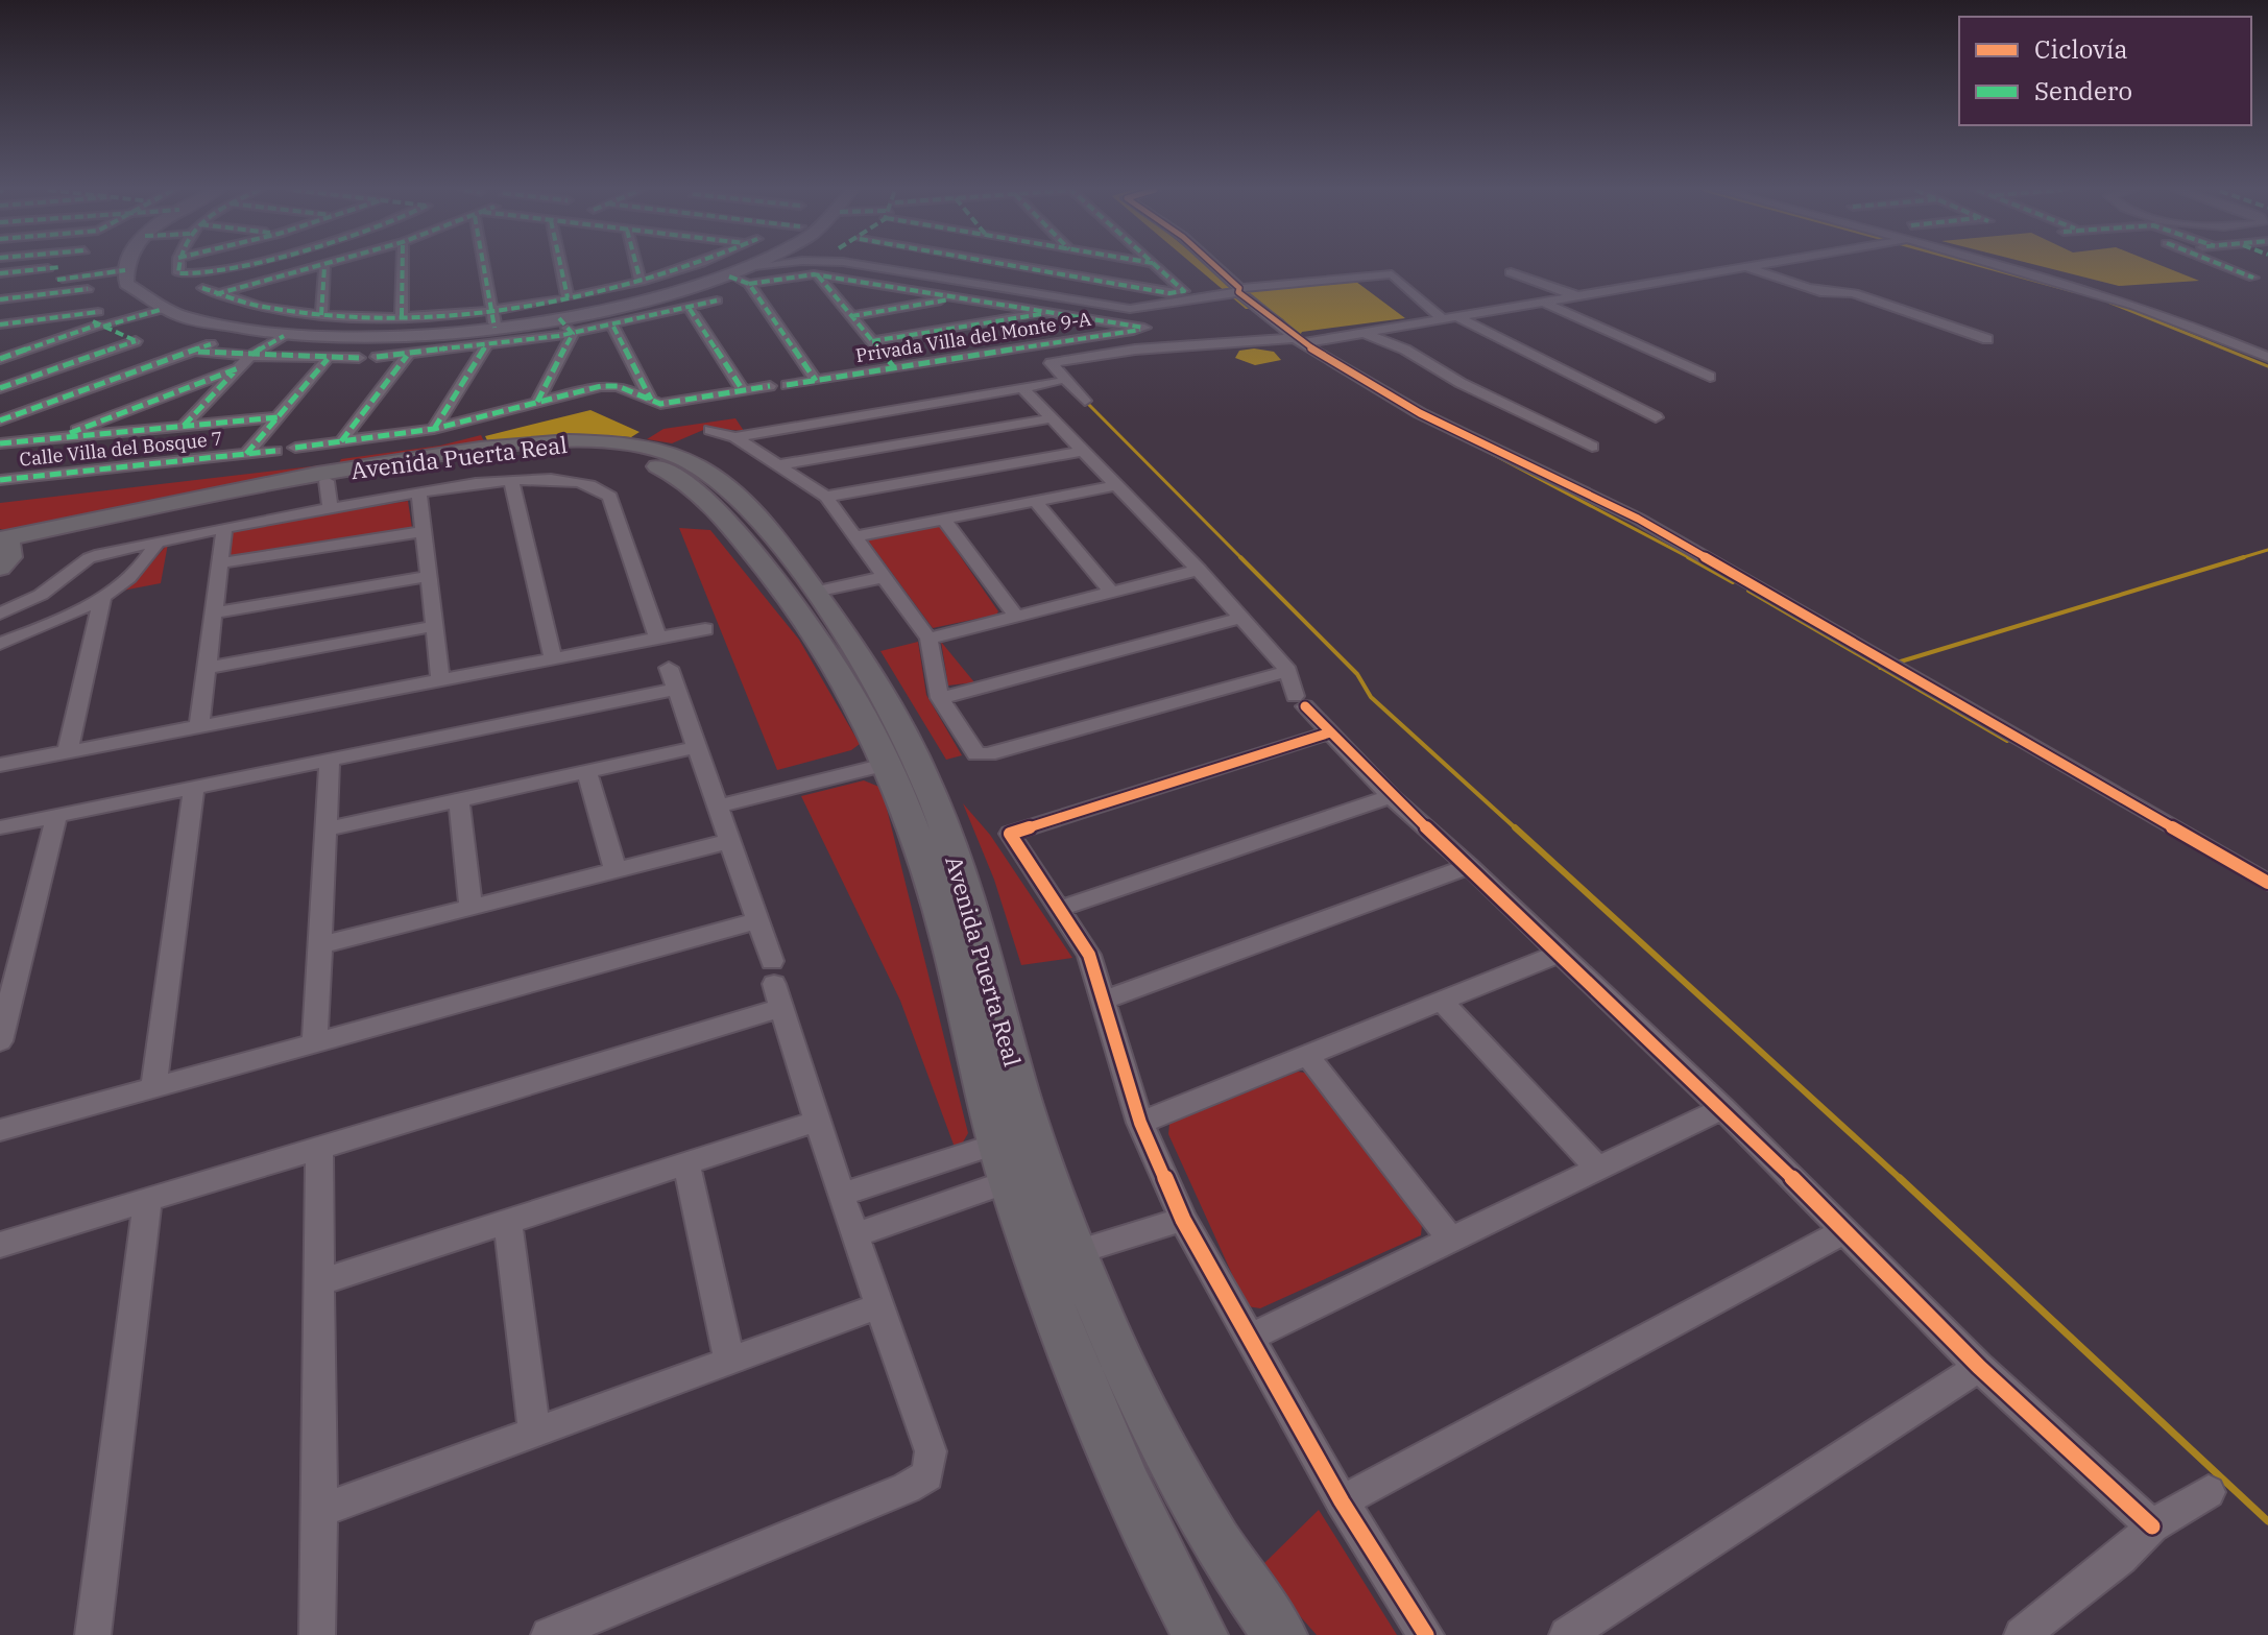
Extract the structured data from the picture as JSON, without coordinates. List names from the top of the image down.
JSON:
{
  "streets": {
    "main road": ["Avenida Puerta Real"],
    "street": ["Privada Villa del Monte 9-A", "Calle Villa del Bosque 7"]
  },
  "legend": ["Ciclovía", "Sendero"]
}
